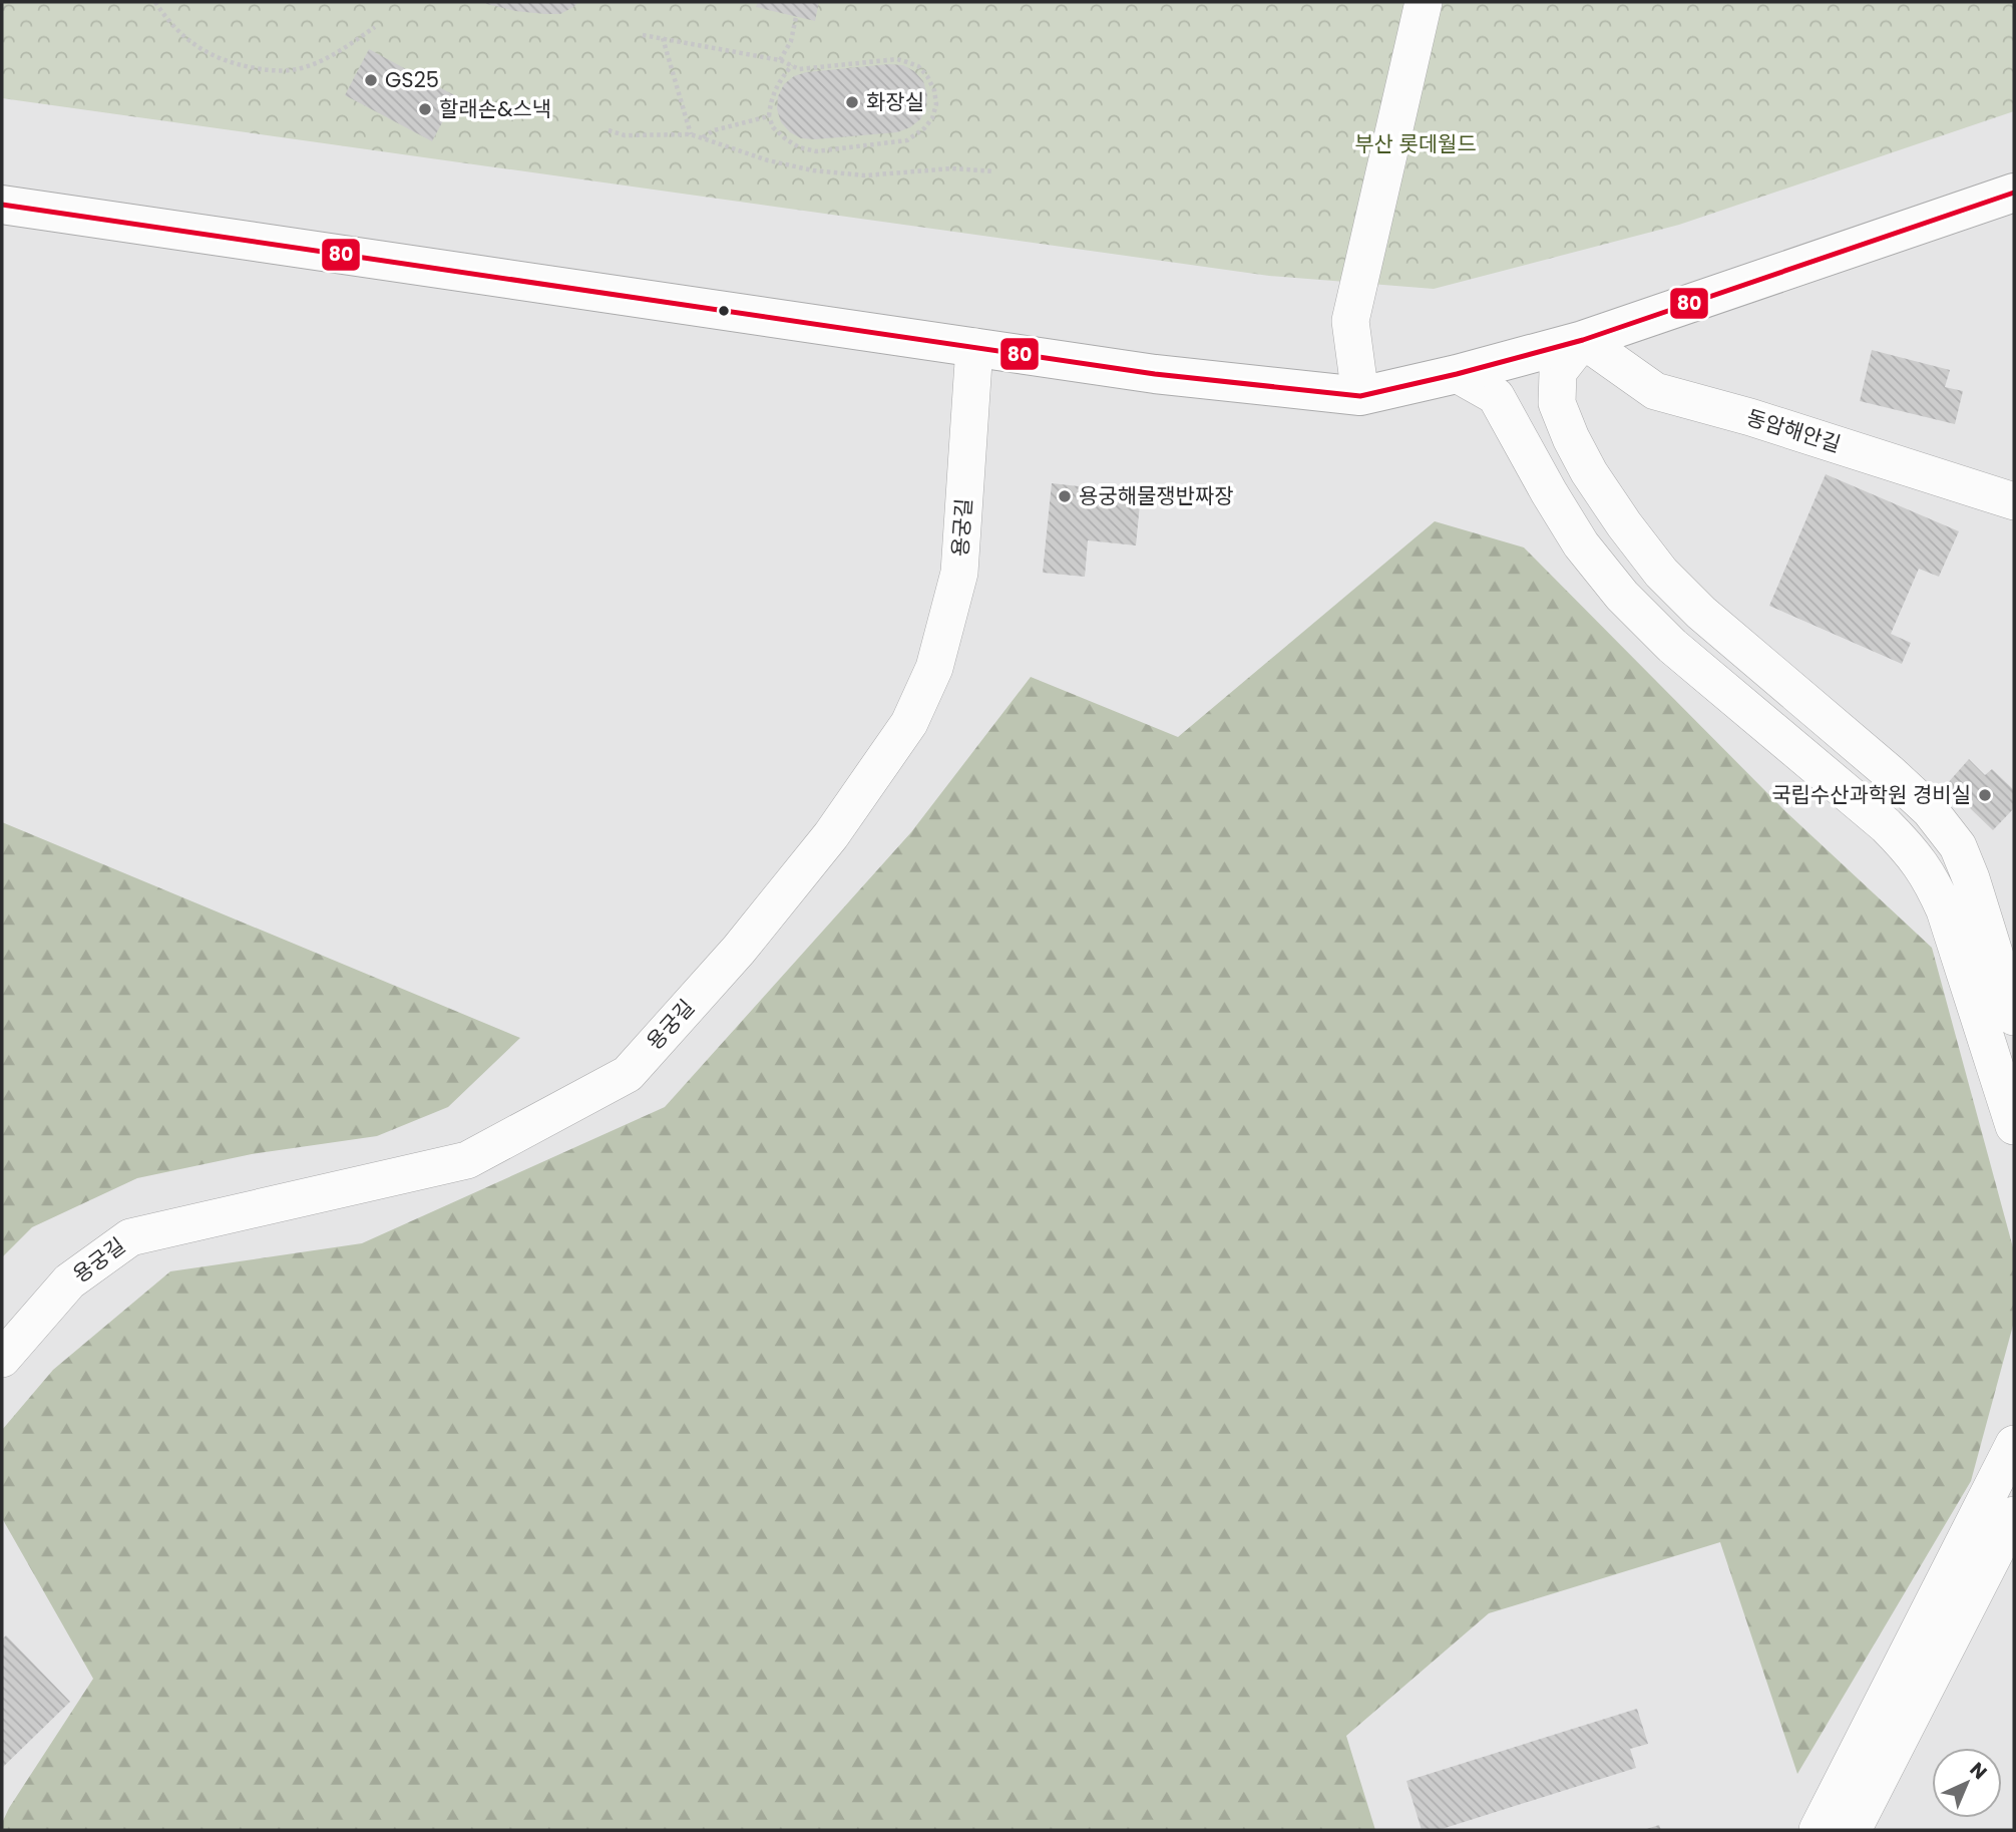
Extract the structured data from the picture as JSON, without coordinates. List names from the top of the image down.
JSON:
{
  "streets": {
    "street": ["동암해안길", "용궁길"]
  },
  "parks": ["부산 롯데월드"],
  "places": [
    "GS25",
    "화장실",
    "할래손&스낵",
    "용궁해물쟁반짜장",
    "국립수산과학원 경비실"
  ],
  "lines": ["transit line 80"],
  "north": "top right"
}
